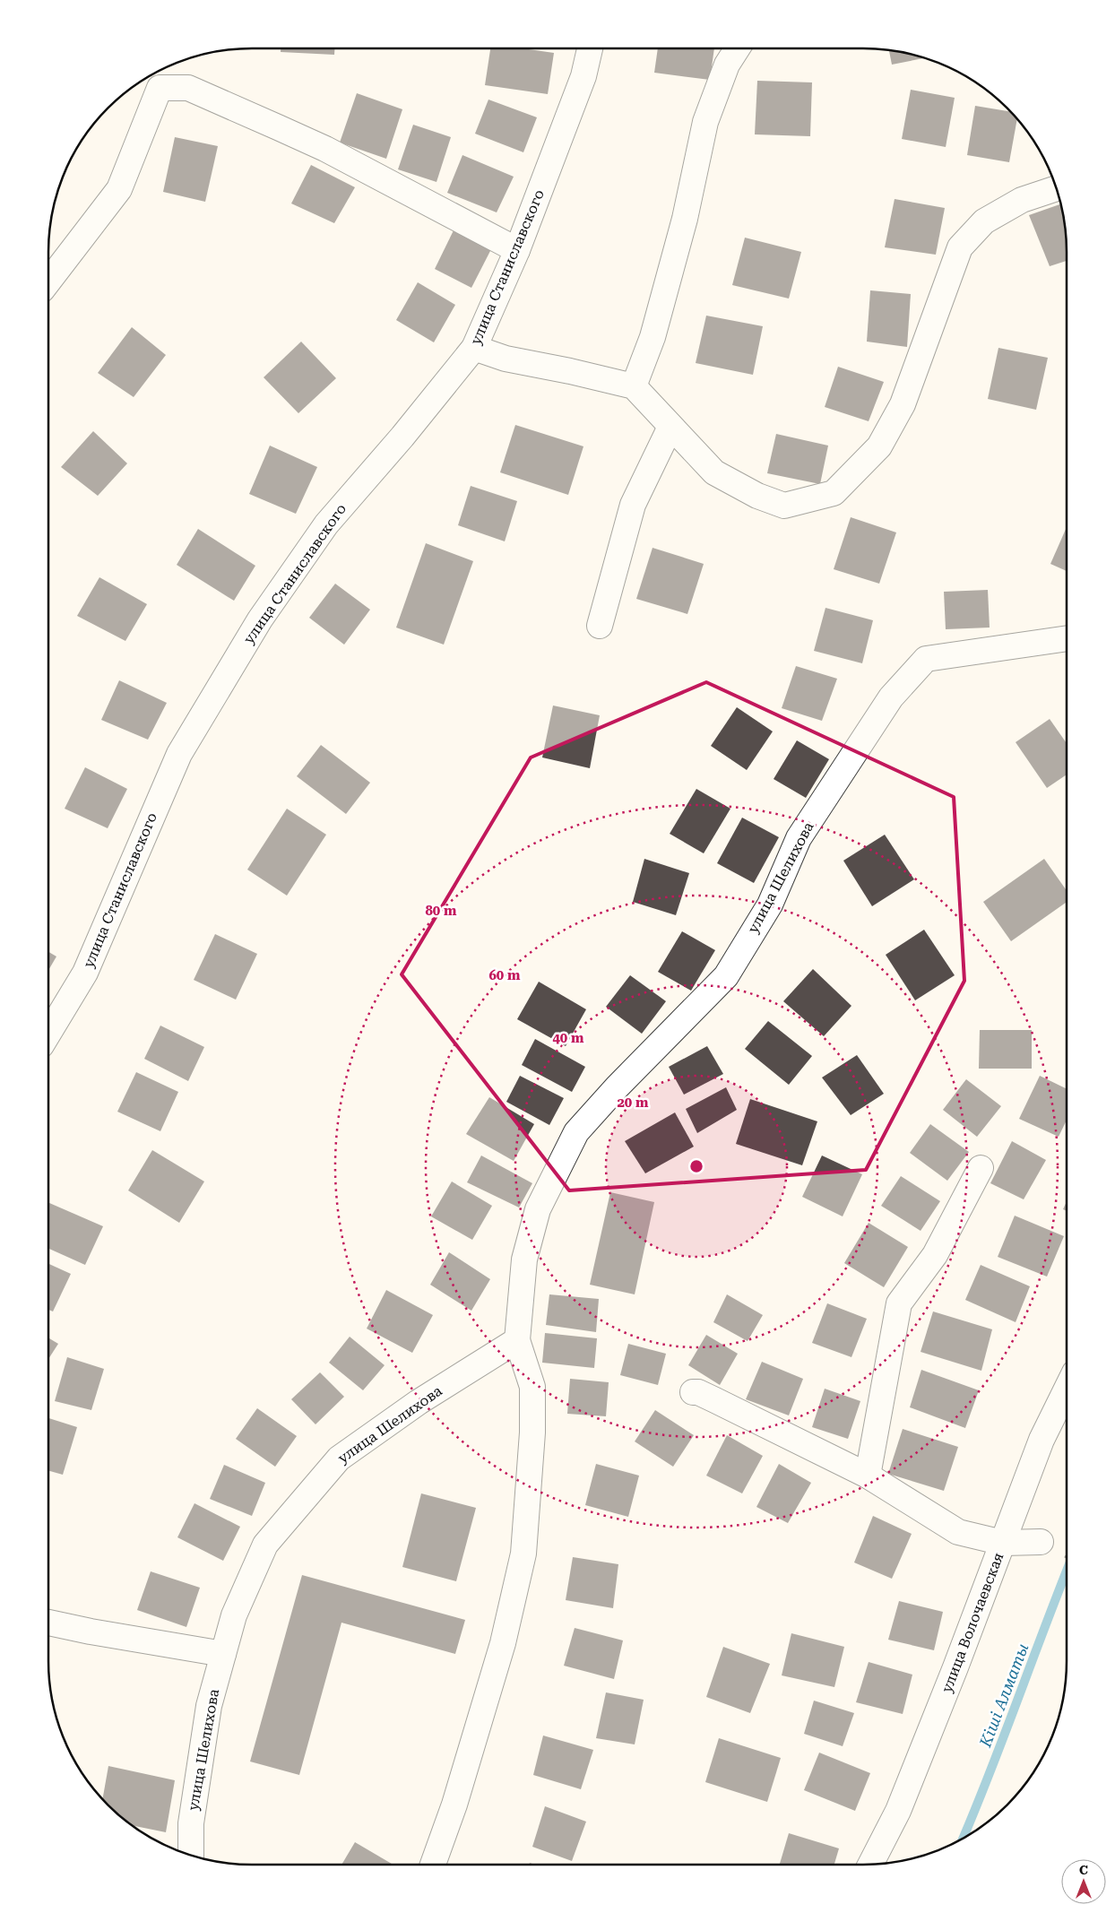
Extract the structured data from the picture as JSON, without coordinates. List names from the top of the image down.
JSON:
{
  "streets": {
    "street": ["улица Станиславского", "улица Шелихова", "улица Волочаевская"]
  },
  "water": ["Кіші Алматы"],
  "north": "top",
  "rings": [
    "80 m",
    "60 m",
    "40 m",
    "20 m"
  ]
}
